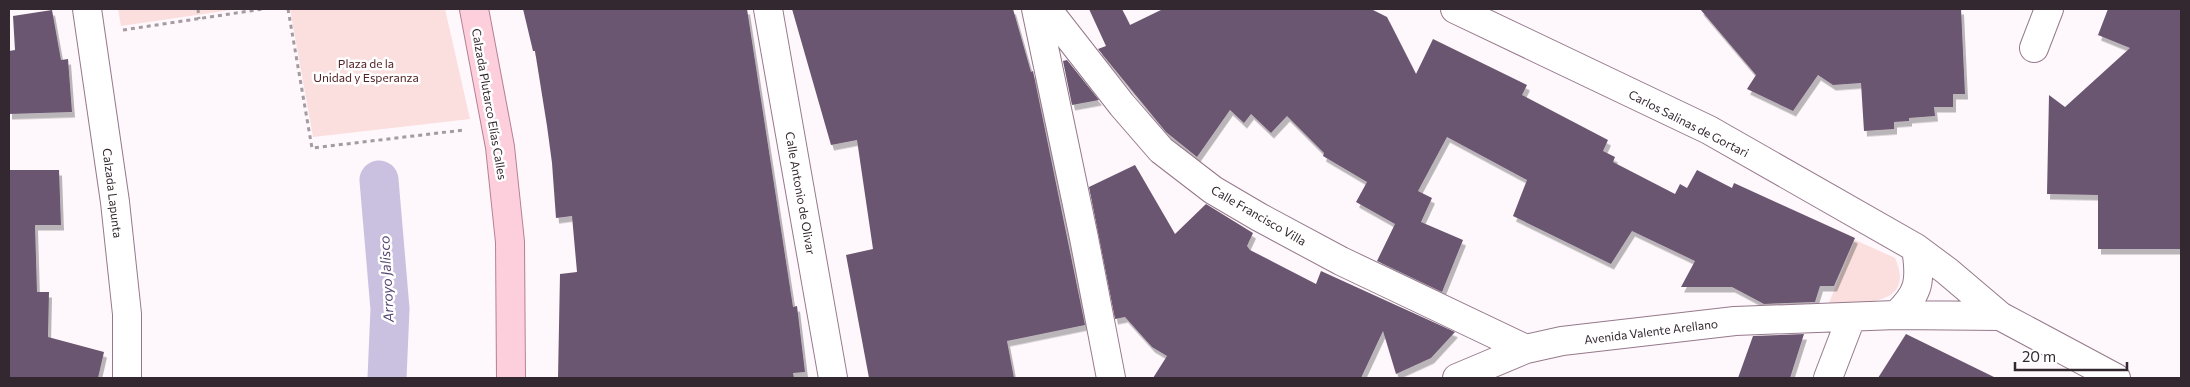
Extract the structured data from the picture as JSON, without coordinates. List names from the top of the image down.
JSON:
{
  "streets": {
    "main road": ["Calzada Plutarco Elías Calles"],
    "street": [
      "Carlos Salinas de Gortari",
      "Calzada Lapunta",
      "Calle Antonio de Olivar",
      "Calle Francisco Villa",
      "Avenida Valente Arellano"
    ]
  },
  "crossings": [
    ["Carlos Salinas de Gortari", "Avenida Valente Arellano"],
    ["Calle Francisco Villa", "Avenida Valente Arellano"]
  ],
  "water": ["Arroyo Jalisco"],
  "parks": ["Plaza de la Unidad y Esperanza"],
  "scale_bar": "20 m"
}
